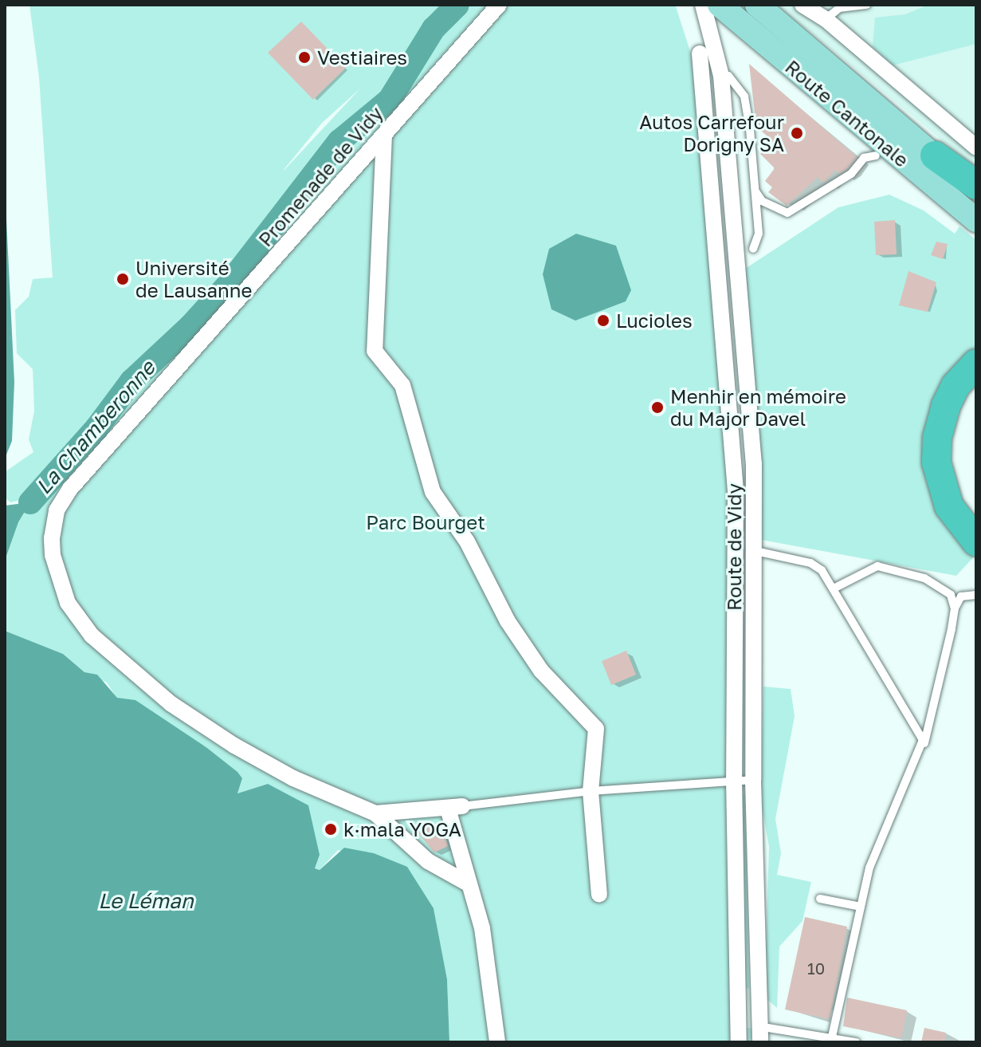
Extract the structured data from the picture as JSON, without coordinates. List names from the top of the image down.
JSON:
{
  "streets": {
    "main road": ["Route Cantonale"],
    "street": ["Promenade de Vidy", "Route de Vidy"]
  },
  "crossings": [
    ["Route Cantonale", "Route de Vidy"]
  ],
  "water": ["La Chamberonne", "Le Léman"],
  "parks": ["Parc Bourget"],
  "places": [
    "Vestiaires",
    "Autos Carrefour Dorigny SA",
    "Université de Lausanne",
    "Lucioles",
    "Menhir en mémoire du Major Davel",
    "k·mala YOGA"
  ],
  "house_numbers": ["10"]
}
